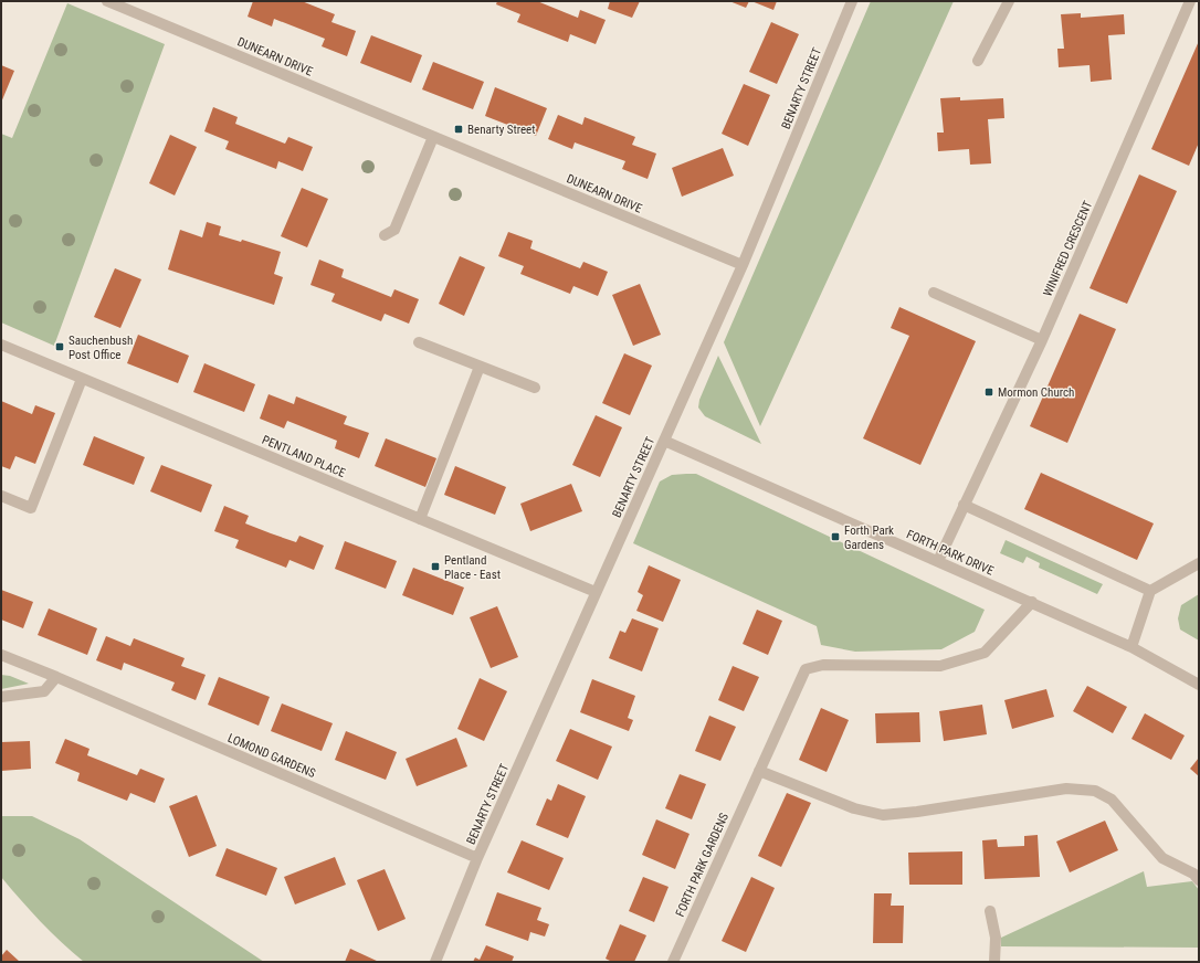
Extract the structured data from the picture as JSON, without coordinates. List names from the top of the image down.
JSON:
{
  "streets": {
    "street": [
      "DUNEARN DRIVE",
      "BENARTY STREET",
      "WINIFRED CRESCENT",
      "PENTLAND PLACE",
      "FORTH PARK DRIVE",
      "LOMOND GARDENS",
      "FORTH PARK GARDENS"
    ]
  },
  "crossings": [
    ["DUNEARN DRIVE", "BENARTY STREET"],
    ["BENARTY STREET", "PENTLAND PLACE"],
    ["BENARTY STREET", "FORTH PARK DRIVE"],
    ["BENARTY STREET", "LOMOND GARDENS"],
    ["WINIFRED CRESCENT", "FORTH PARK DRIVE"],
    ["FORTH PARK DRIVE", "FORTH PARK GARDENS"]
  ],
  "places": {
    "transit": [
      "Benarty Street",
      "Sauchenbush Post Office",
      "Mormon Church",
      "Forth Park Gardens",
      "Pentland Place - East"
    ]
  }
}
